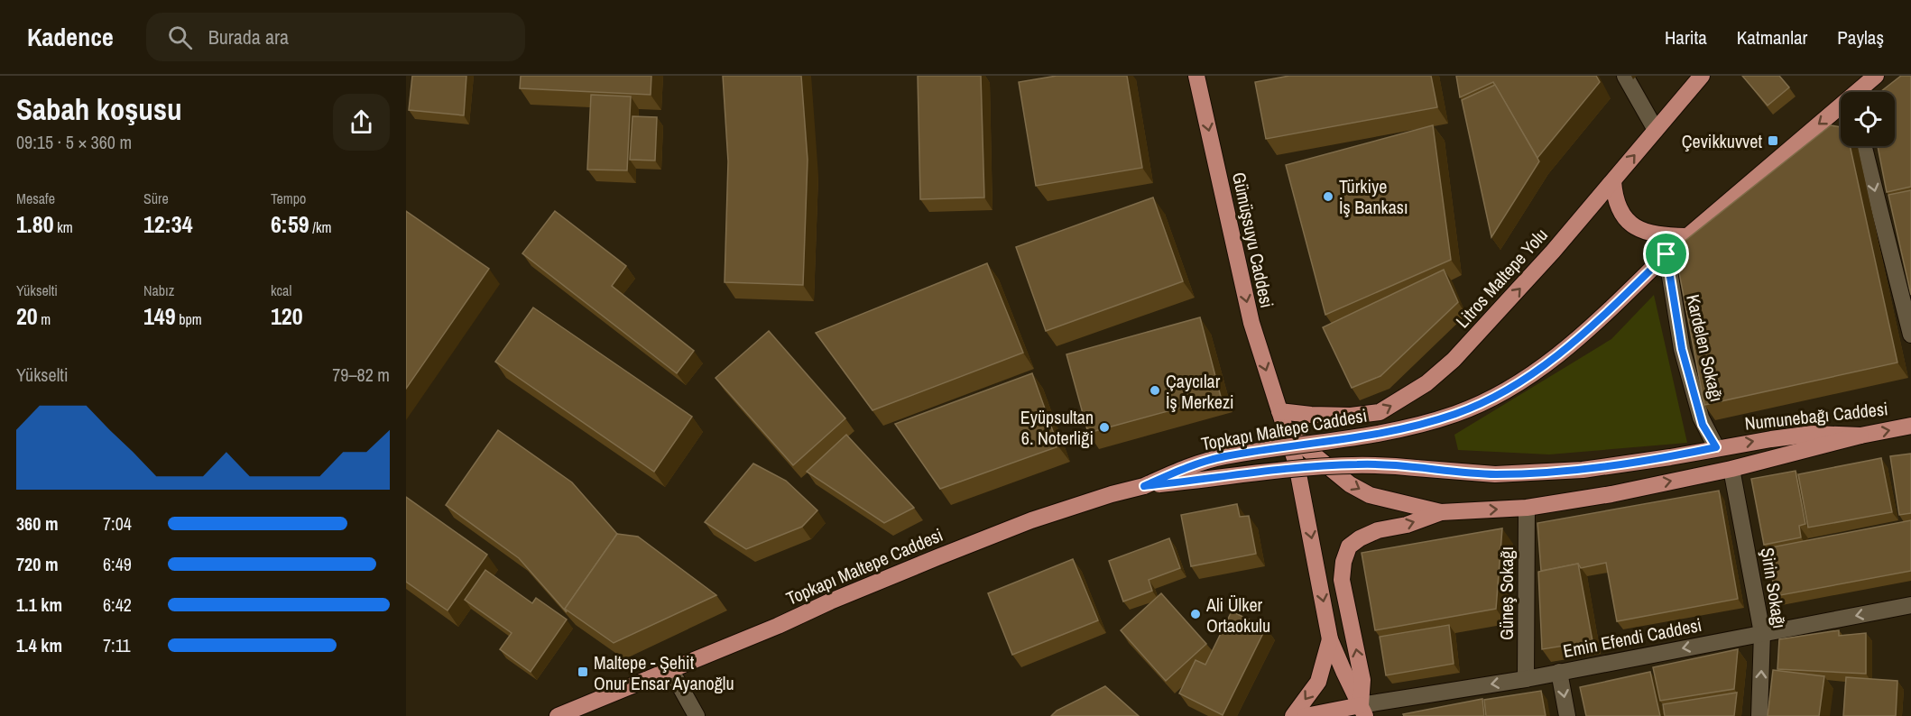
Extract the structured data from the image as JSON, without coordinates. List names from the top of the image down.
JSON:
{
  "streets": {
    "main road": [
      "Gümüşsuyu Caddesi",
      "Litros Maltepe Yolu",
      "Numunebağı Caddesi",
      "Topkapı Maltepe Caddesi"
    ],
    "street": [
      "Kardelen Sokağı",
      "Şirin Sokağı",
      "Güneş Sokağı",
      "Emin Efendi Caddesi"
    ]
  },
  "crossings": [
    ["Gümüşsuyu Caddesi", "Litros Maltepe Yolu"],
    ["Kardelen Sokağı", "Numunebağı Caddesi"],
    ["Kardelen Sokağı", "Topkapı Maltepe Caddesi"],
    ["Numunebağı Caddesi", "Topkapı Maltepe Caddesi"],
    ["Şirin Sokağı", "Emin Efendi Caddesi"],
    ["Güneş Sokağı", "Emin Efendi Caddesi"]
  ],
  "one_way": ["Gümüşsuyu Caddesi", "Litros Maltepe Yolu", "Emin Efendi Caddesi"],
  "places": {
    "transit": ["Çevikkuvvet", "Maltepe - Şehit Onur Ensar Ayanoğlu"],
    "other": [
      "Türkiye İş Bankası",
      "Çaycılar İş Merkezi",
      "Eyüpsultan 6. Noterliği",
      "Ali Ülker Ortaokulu"
    ]
  },
  "page": {
    "header": "Kadence",
    "search": "Burada ara",
    "nav": ["Harita", "Katmanlar", "Paylaş"],
    "heading": ["Sabah koşusu", "09:15 · 5 × 360 m"],
    "stats": [
      ["Mesafe", "1.80 km"],
      ["Süre", "12:34"],
      ["Tempo", "6:59 /km"],
      ["Yükselti", "20 m"],
      ["Nabız", "149 bpm"],
      ["kcal", "120"]
    ],
    "chart": ["Yükselti", "79–82 m"],
    "list": [
      {
        "name": "360 m",
        "note": "7:04"
      },
      {
        "name": "720 m",
        "note": "6:49"
      },
      {
        "name": "1.1 km",
        "note": "6:42"
      },
      {
        "name": "1.4 km",
        "note": "7:11"
      }
    ]
  }
}
